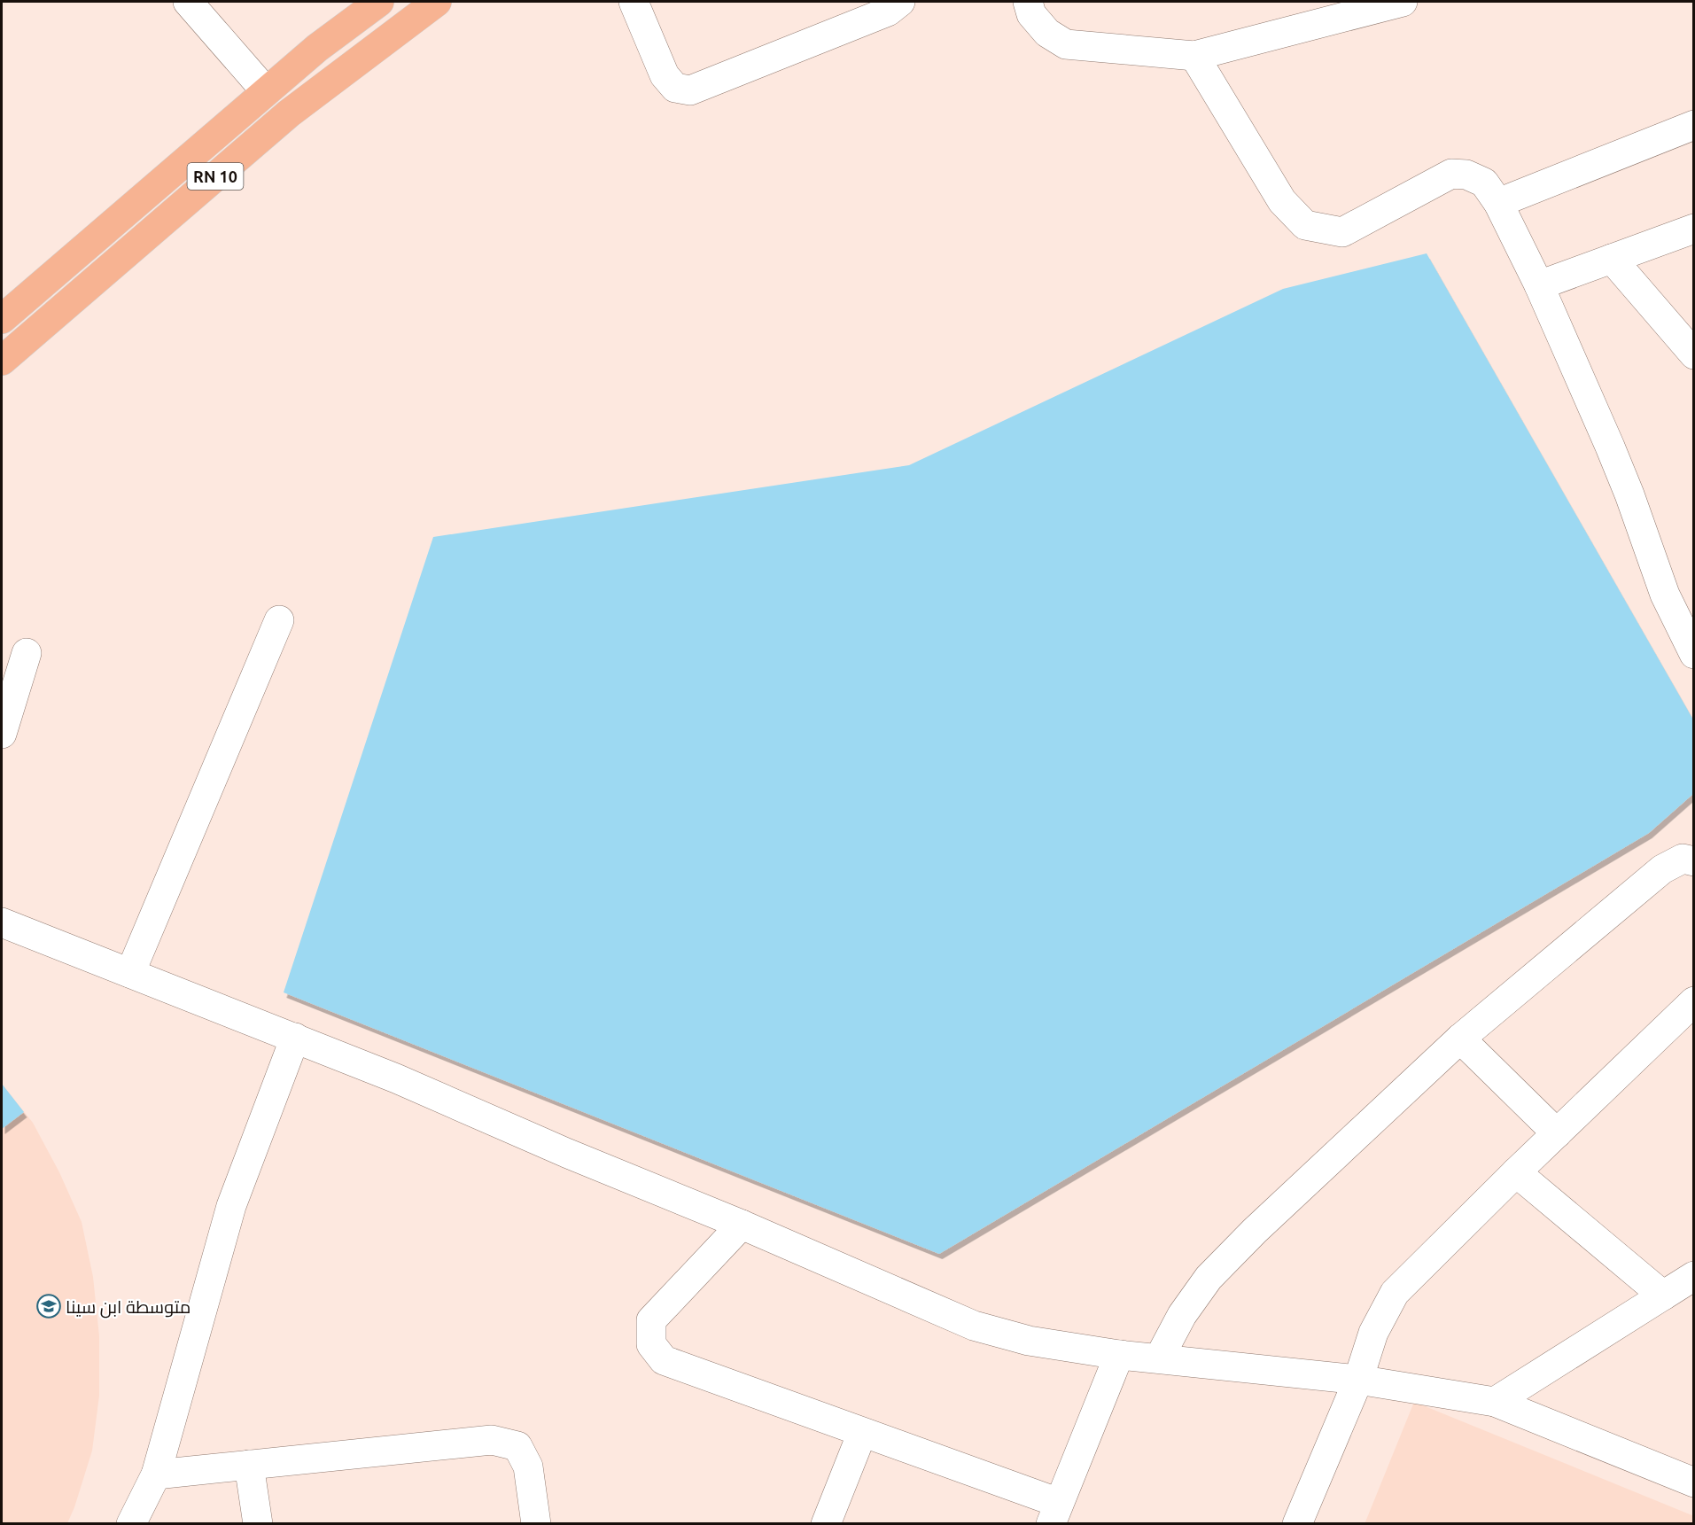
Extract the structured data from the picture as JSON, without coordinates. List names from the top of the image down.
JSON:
{
  "streets": {
    "main road": ["RN 10"]
  },
  "places": {
    "school or university": ["متوسطة ابن سينا"]
  }
}
